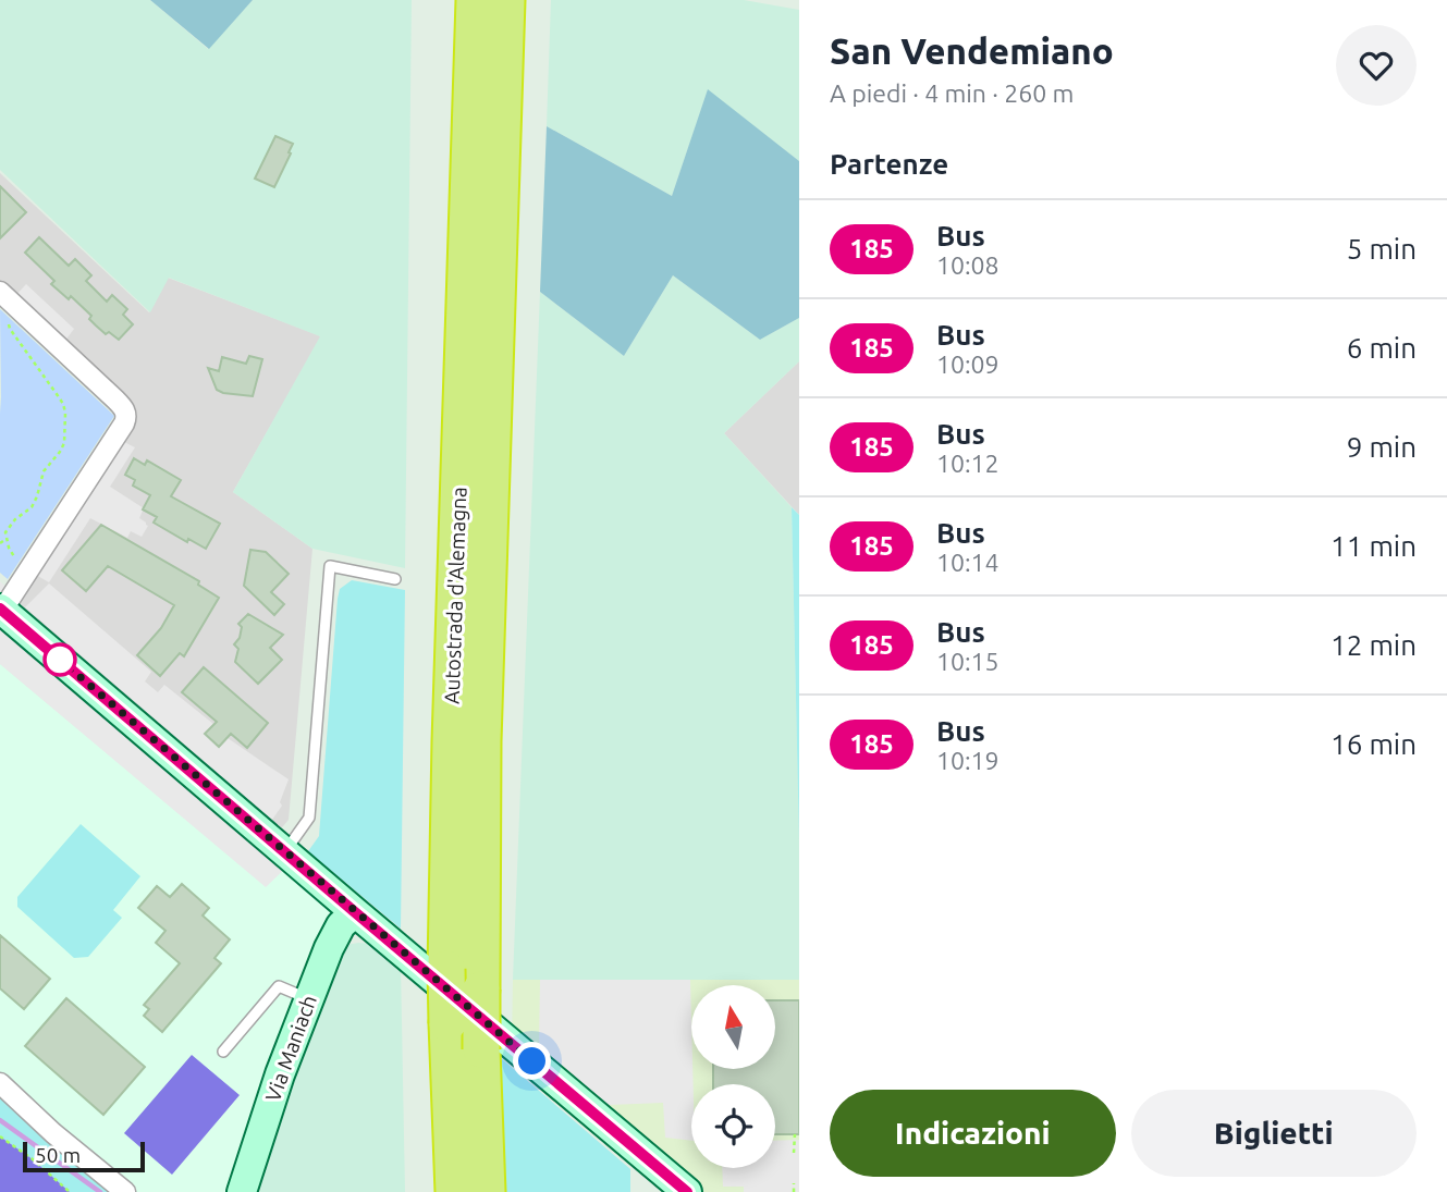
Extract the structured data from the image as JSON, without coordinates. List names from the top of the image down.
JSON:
{
  "streets": {
    "highway": ["Autostrada d'Alemagna"],
    "street": ["Via Maniach"]
  },
  "lines": ["bus line 185"],
  "scale_bar": "50 m",
  "north": "top",
  "page": {
    "heading": [
      ["San Vendemiano", "A piedi · 4 min · 260 m"],
      "Partenze"
    ],
    "list": [
      {
        "mark": "185",
        "name": "Bus",
        "note": "10:08",
        "value": "5 min"
      },
      {
        "mark": "185",
        "name": "Bus",
        "note": "10:09",
        "value": "6 min"
      },
      {
        "mark": "185",
        "name": "Bus",
        "note": "10:12",
        "value": "9 min"
      },
      {
        "mark": "185",
        "name": "Bus",
        "note": "10:14",
        "value": "11 min"
      },
      {
        "mark": "185",
        "name": "Bus",
        "note": "10:15",
        "value": "12 min"
      },
      {
        "mark": "185",
        "name": "Bus",
        "note": "10:19",
        "value": "16 min"
      }
    ],
    "buttons": ["Indicazioni", "Biglietti"],
    "scale": "50 m"
  }
}
